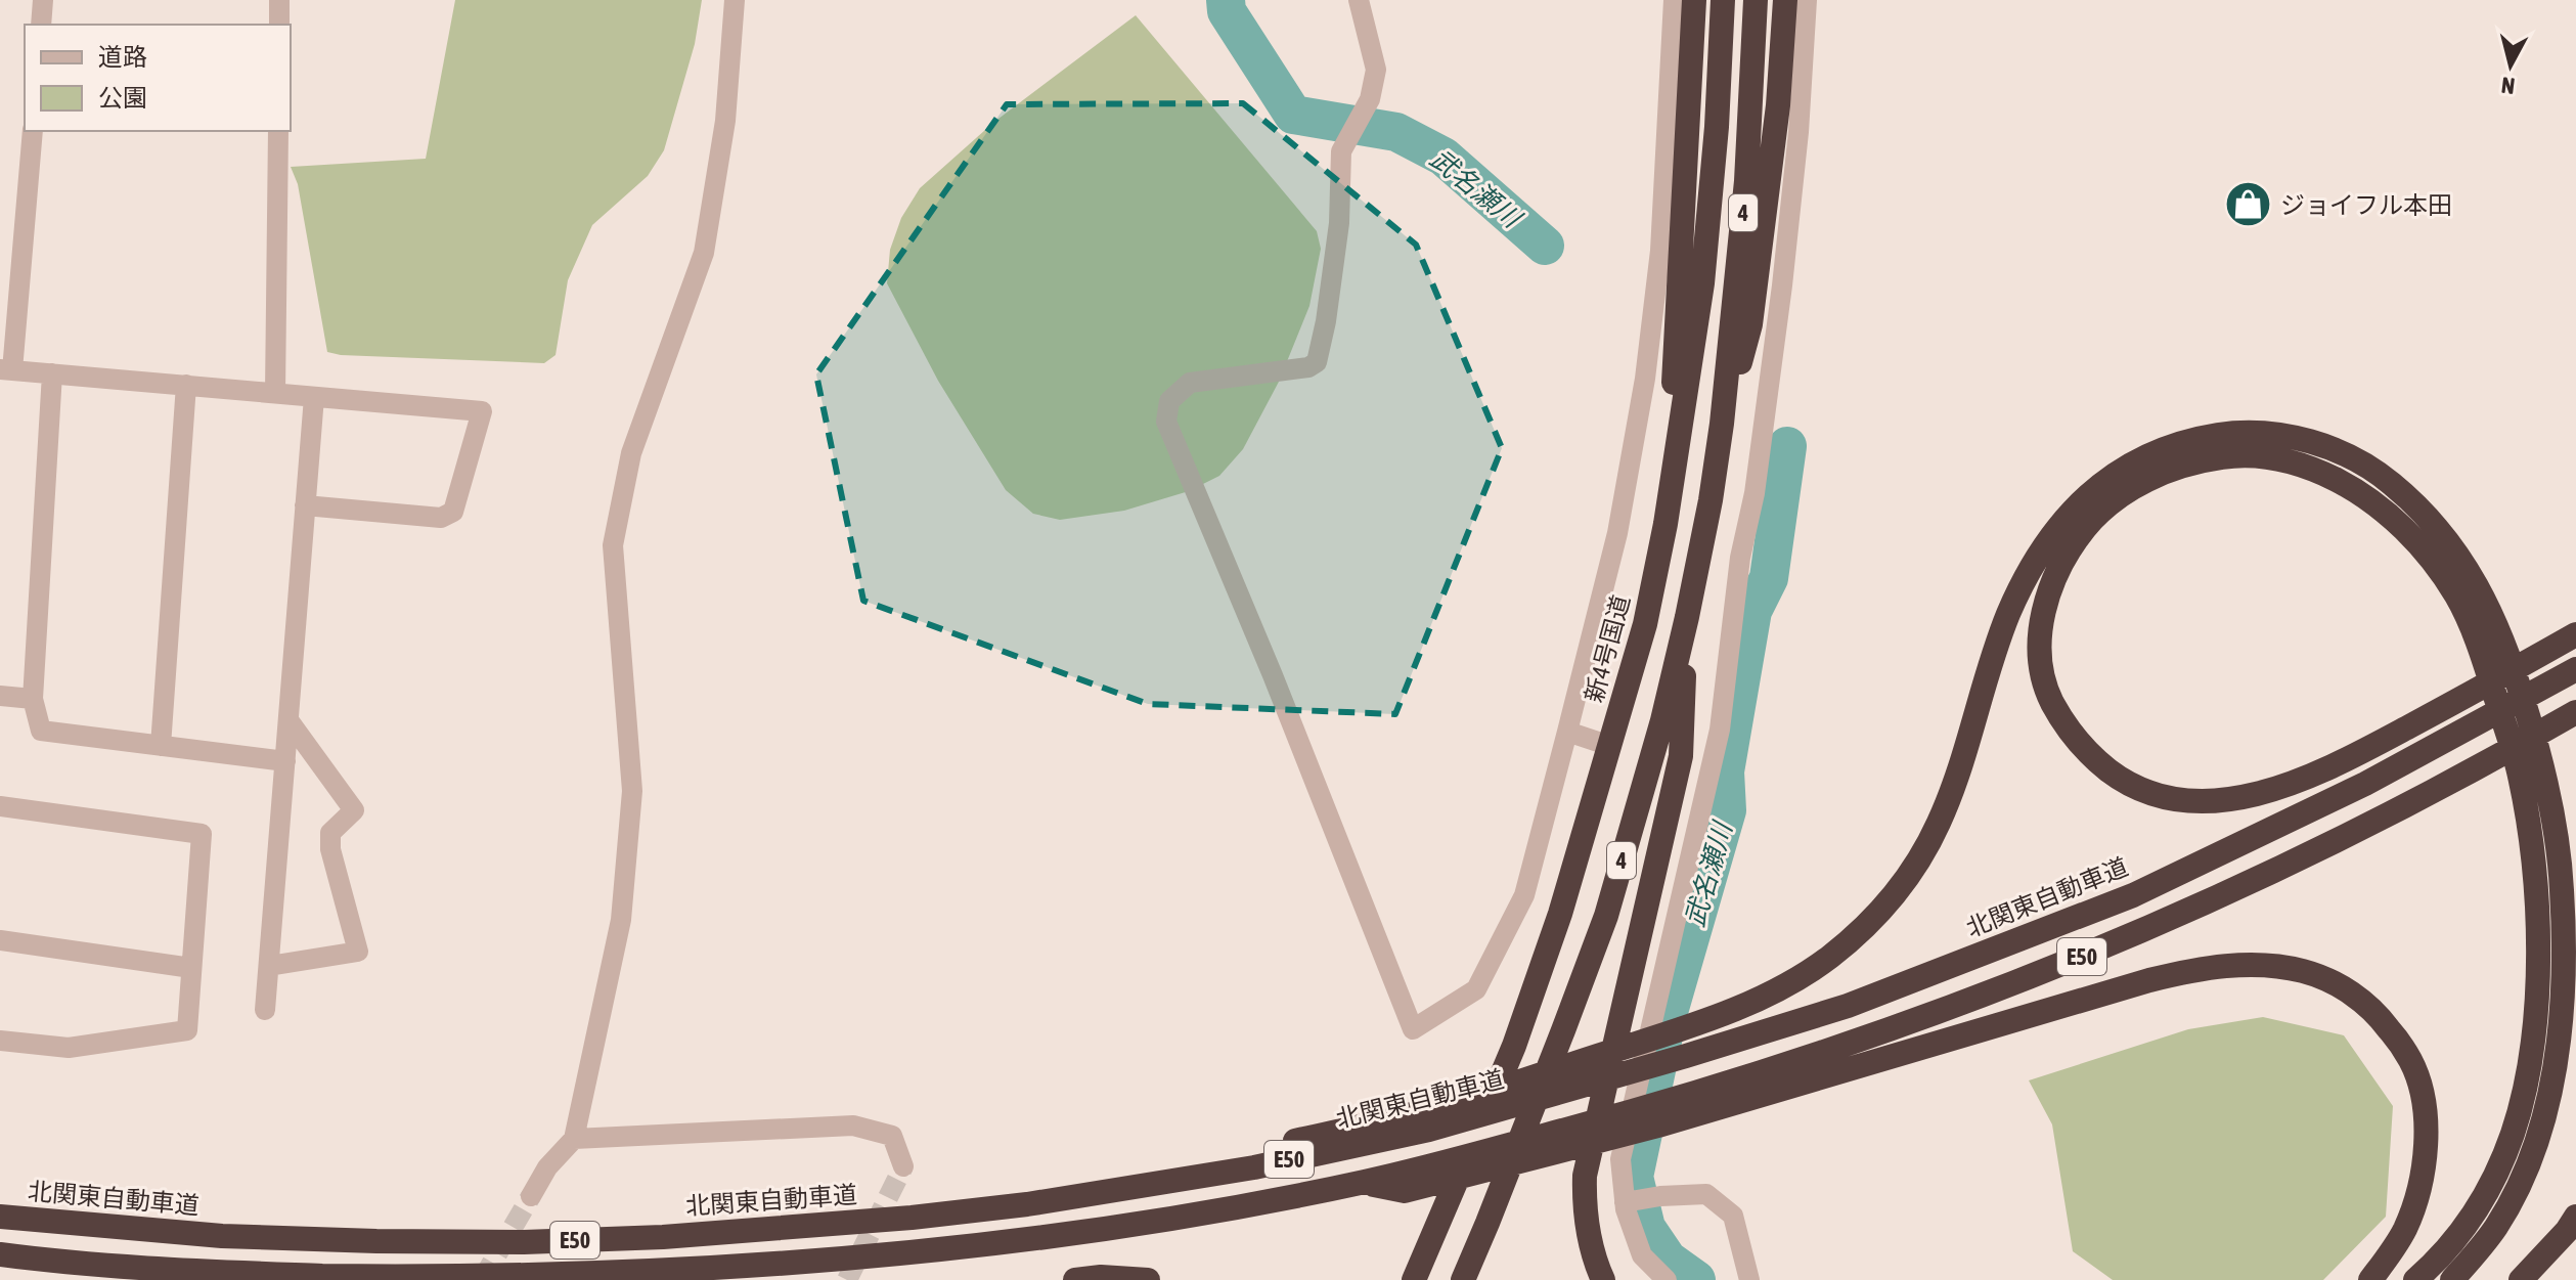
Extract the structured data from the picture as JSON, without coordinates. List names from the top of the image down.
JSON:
{
  "streets": {
    "highway": [
      "4",
      "新4号国道",
      "北関東自動車道",
      "E50"
    ]
  },
  "water": ["武名瀬川"],
  "places": {
    "shop": ["ジョイフル本田"]
  },
  "legend": ["道路", "公園"],
  "north": "bottom"
}
